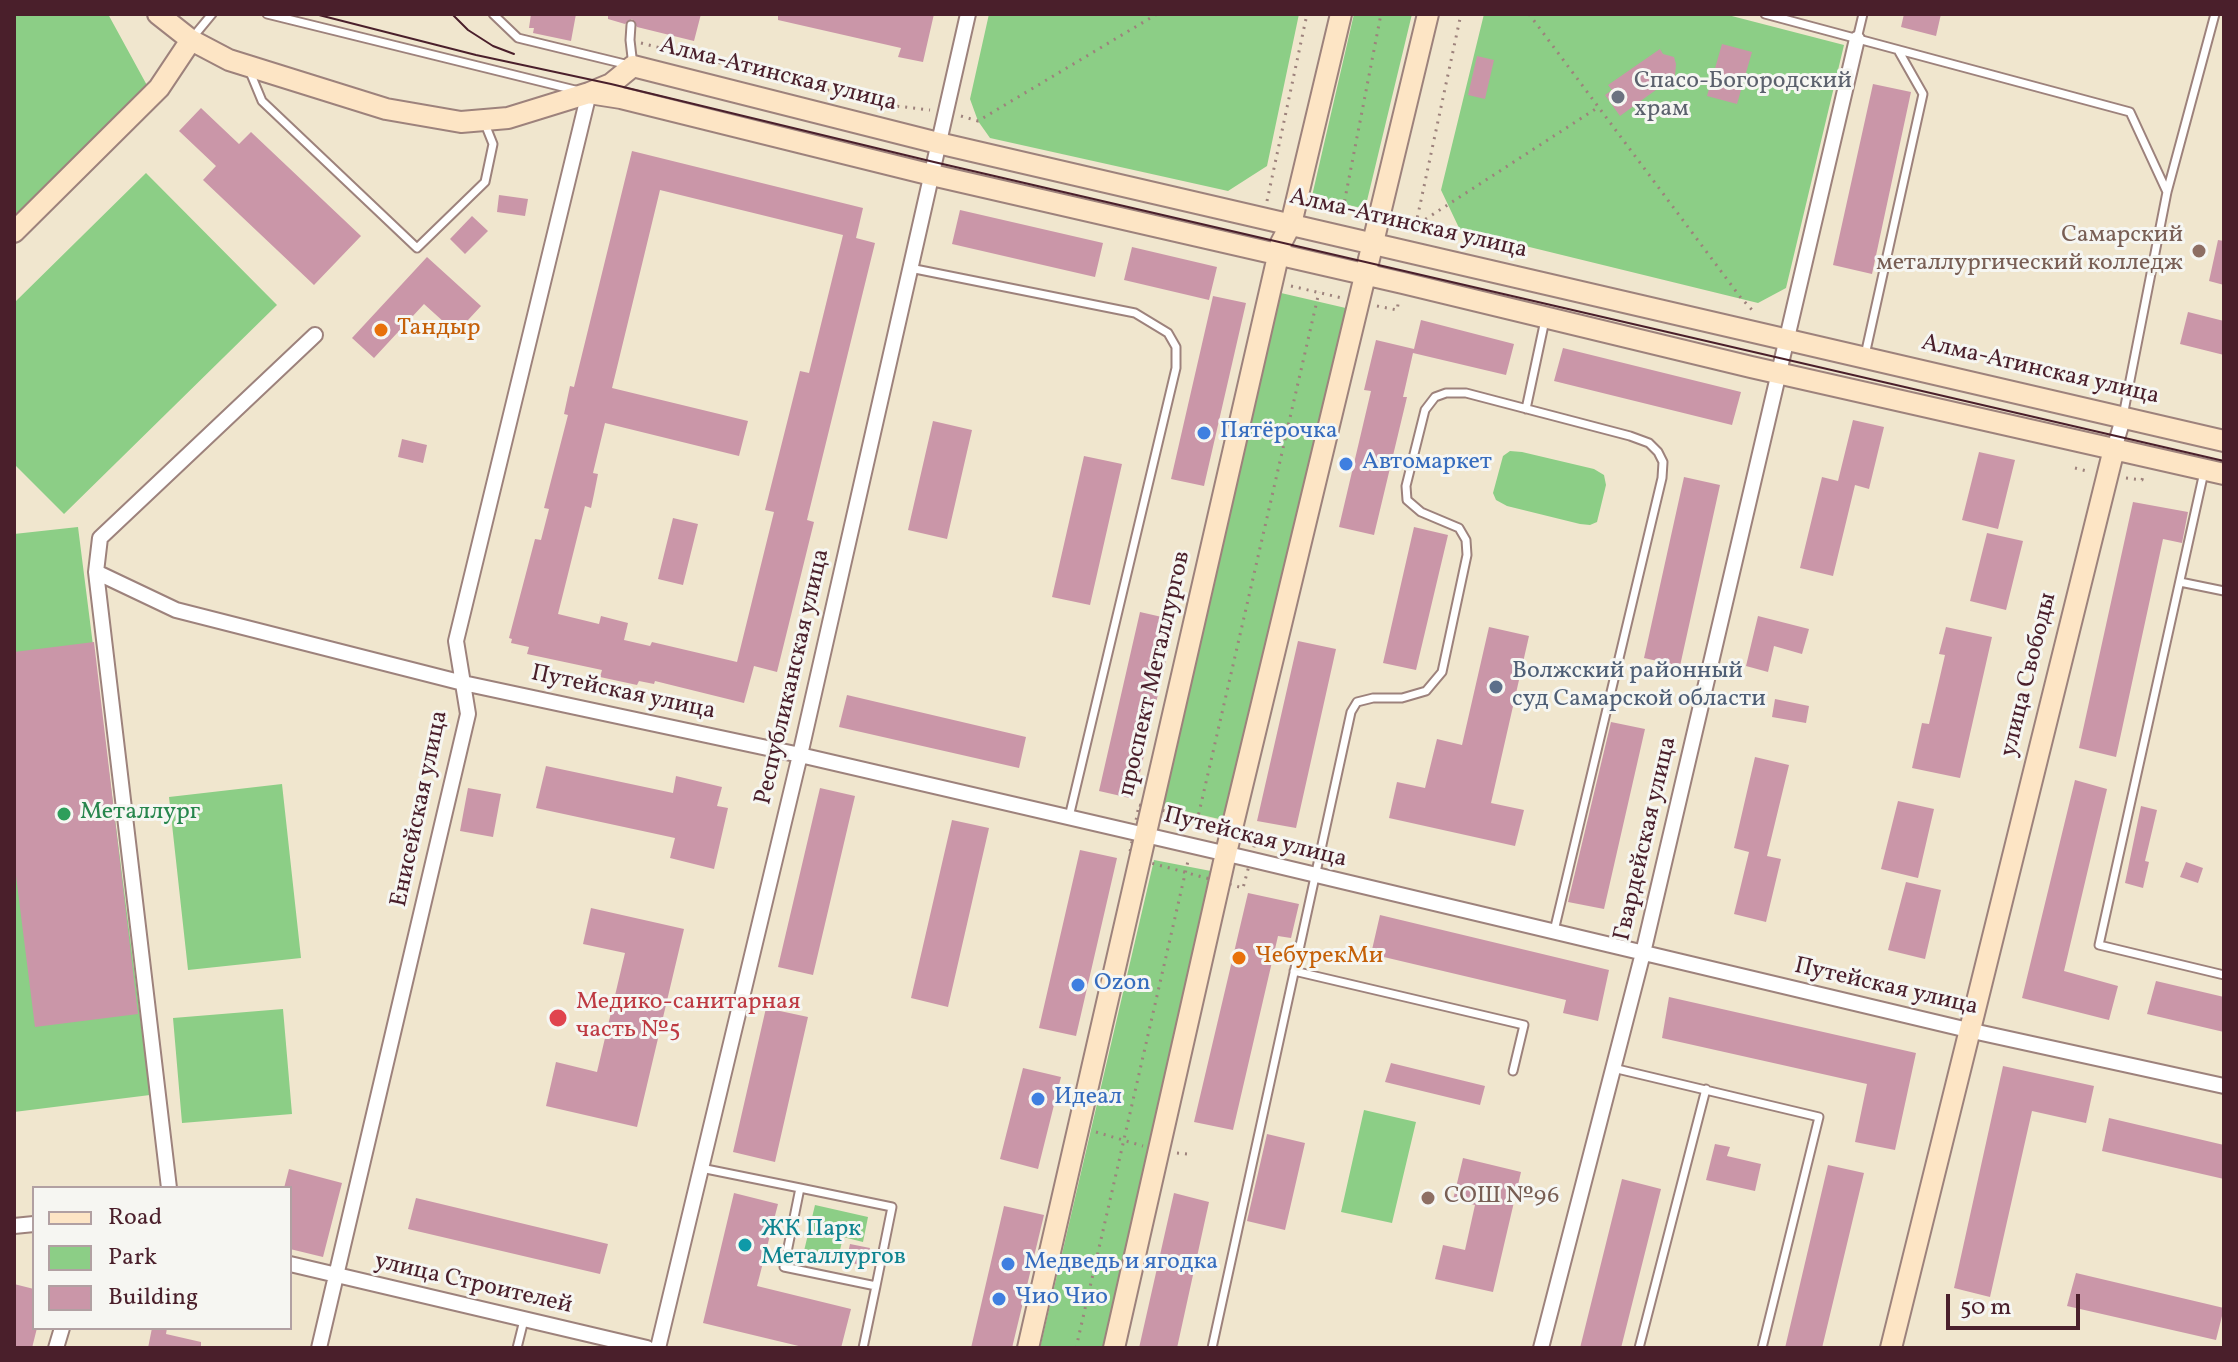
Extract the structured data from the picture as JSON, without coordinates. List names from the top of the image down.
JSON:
{
  "streets": {
    "street": [
      "Алма-Атинская улица",
      "проспект Металлургов",
      "улица Свободы",
      "Республиканская улица",
      "Путейская улица",
      "Енисейская улица",
      "Гвардейская улица",
      "улица Строителей"
    ]
  },
  "crossings": [
    ["Алма-Атинская улица", "проспект Металлургов"],
    ["Алма-Атинская улица", "улица Свободы"],
    ["Алма-Атинская улица", "Республиканская улица"],
    ["Алма-Атинская улица", "Енисейская улица"],
    ["Алма-Атинская улица", "Гвардейская улица"],
    ["проспект Металлургов", "Путейская улица"],
    ["улица Свободы", "Путейская улица"],
    ["Республиканская улица", "Путейская улица"],
    ["Путейская улица", "Енисейская улица"],
    ["Путейская улица", "Гвардейская улица"],
    ["Енисейская улица", "улица Строителей"]
  ],
  "places": [
    "Спасо-Богородский храм",
    "Самарский металлургический колледж",
    "Тандыр",
    "Пятёрочка",
    "Автомаркет",
    "Волжский районный суд Самарской области",
    "Металлург",
    "ЧебурекМи",
    "Ozon",
    "Медико-санитарная часть №5",
    "Идеал",
    "СОШ №96",
    "ЖК Парк Металлургов",
    "Медведь и ягодка",
    "Чио Чио"
  ],
  "legend": ["Road", "Park", "Building"],
  "scale_bar": "50 m"
}
